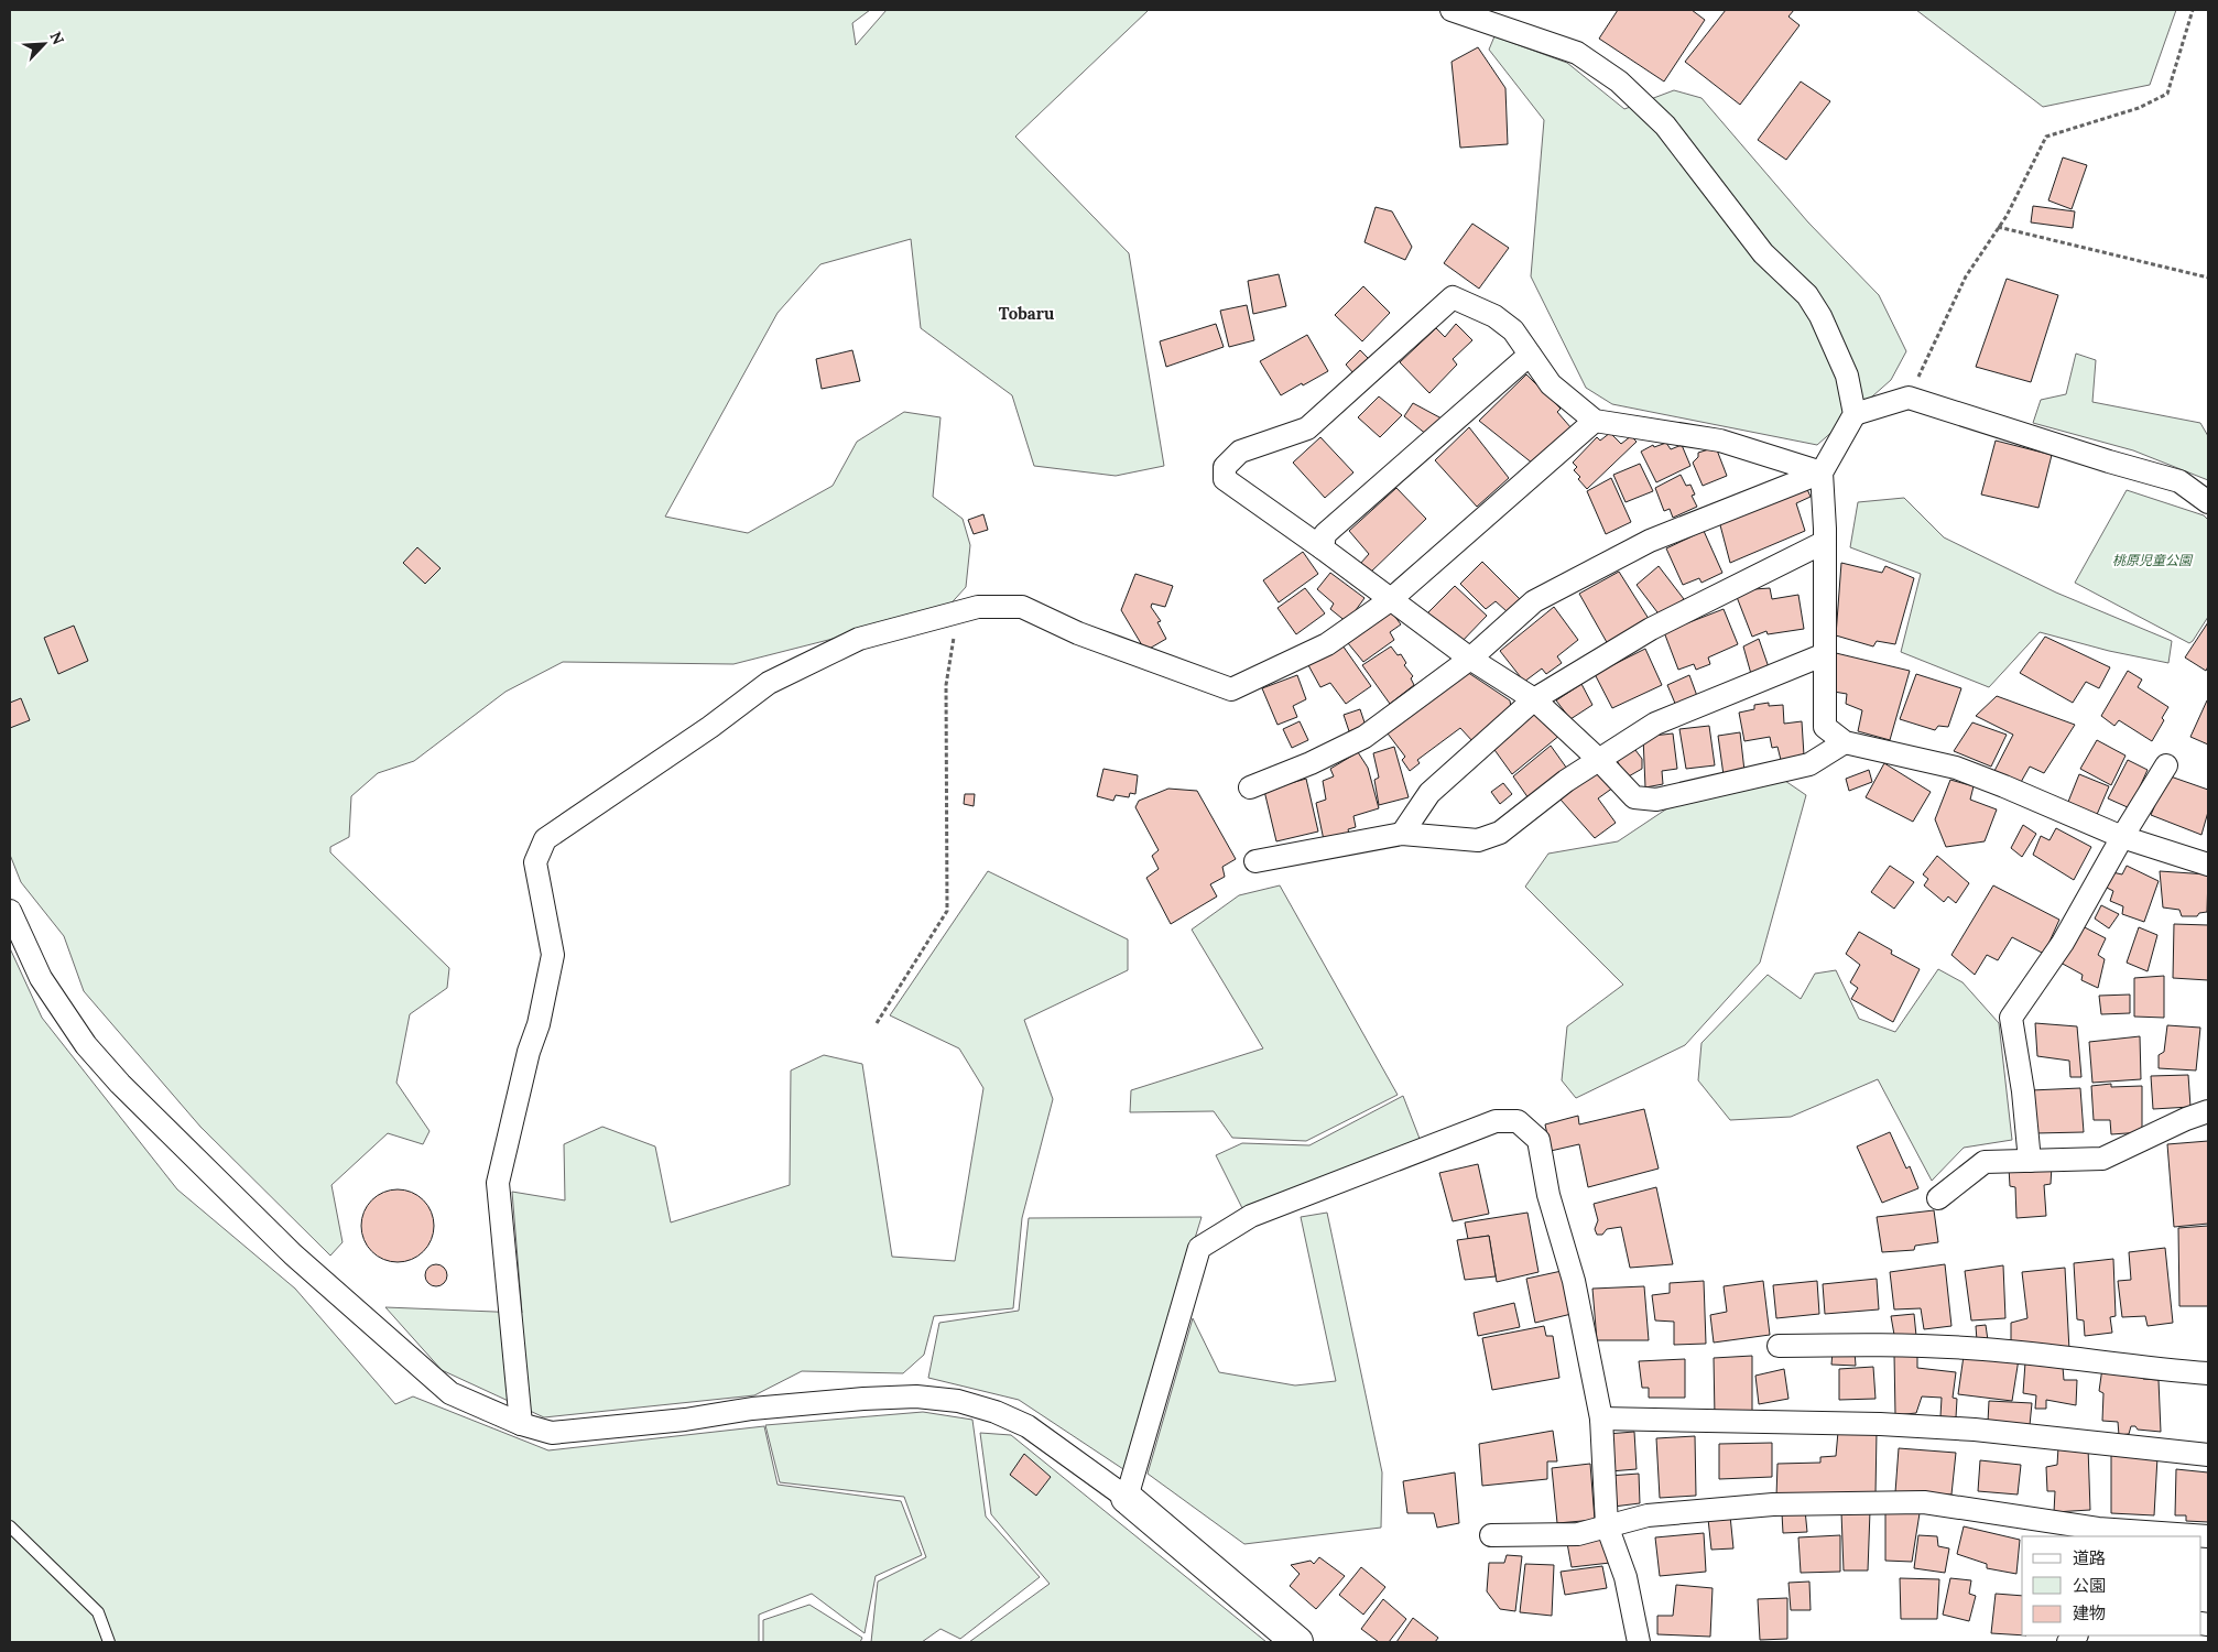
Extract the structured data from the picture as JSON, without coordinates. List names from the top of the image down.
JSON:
{
  "districts": ["Tobaru"],
  "parks": ["桃原児童公園"],
  "legend": ["道路", "公園", "建物"],
  "north": "top right"
}
